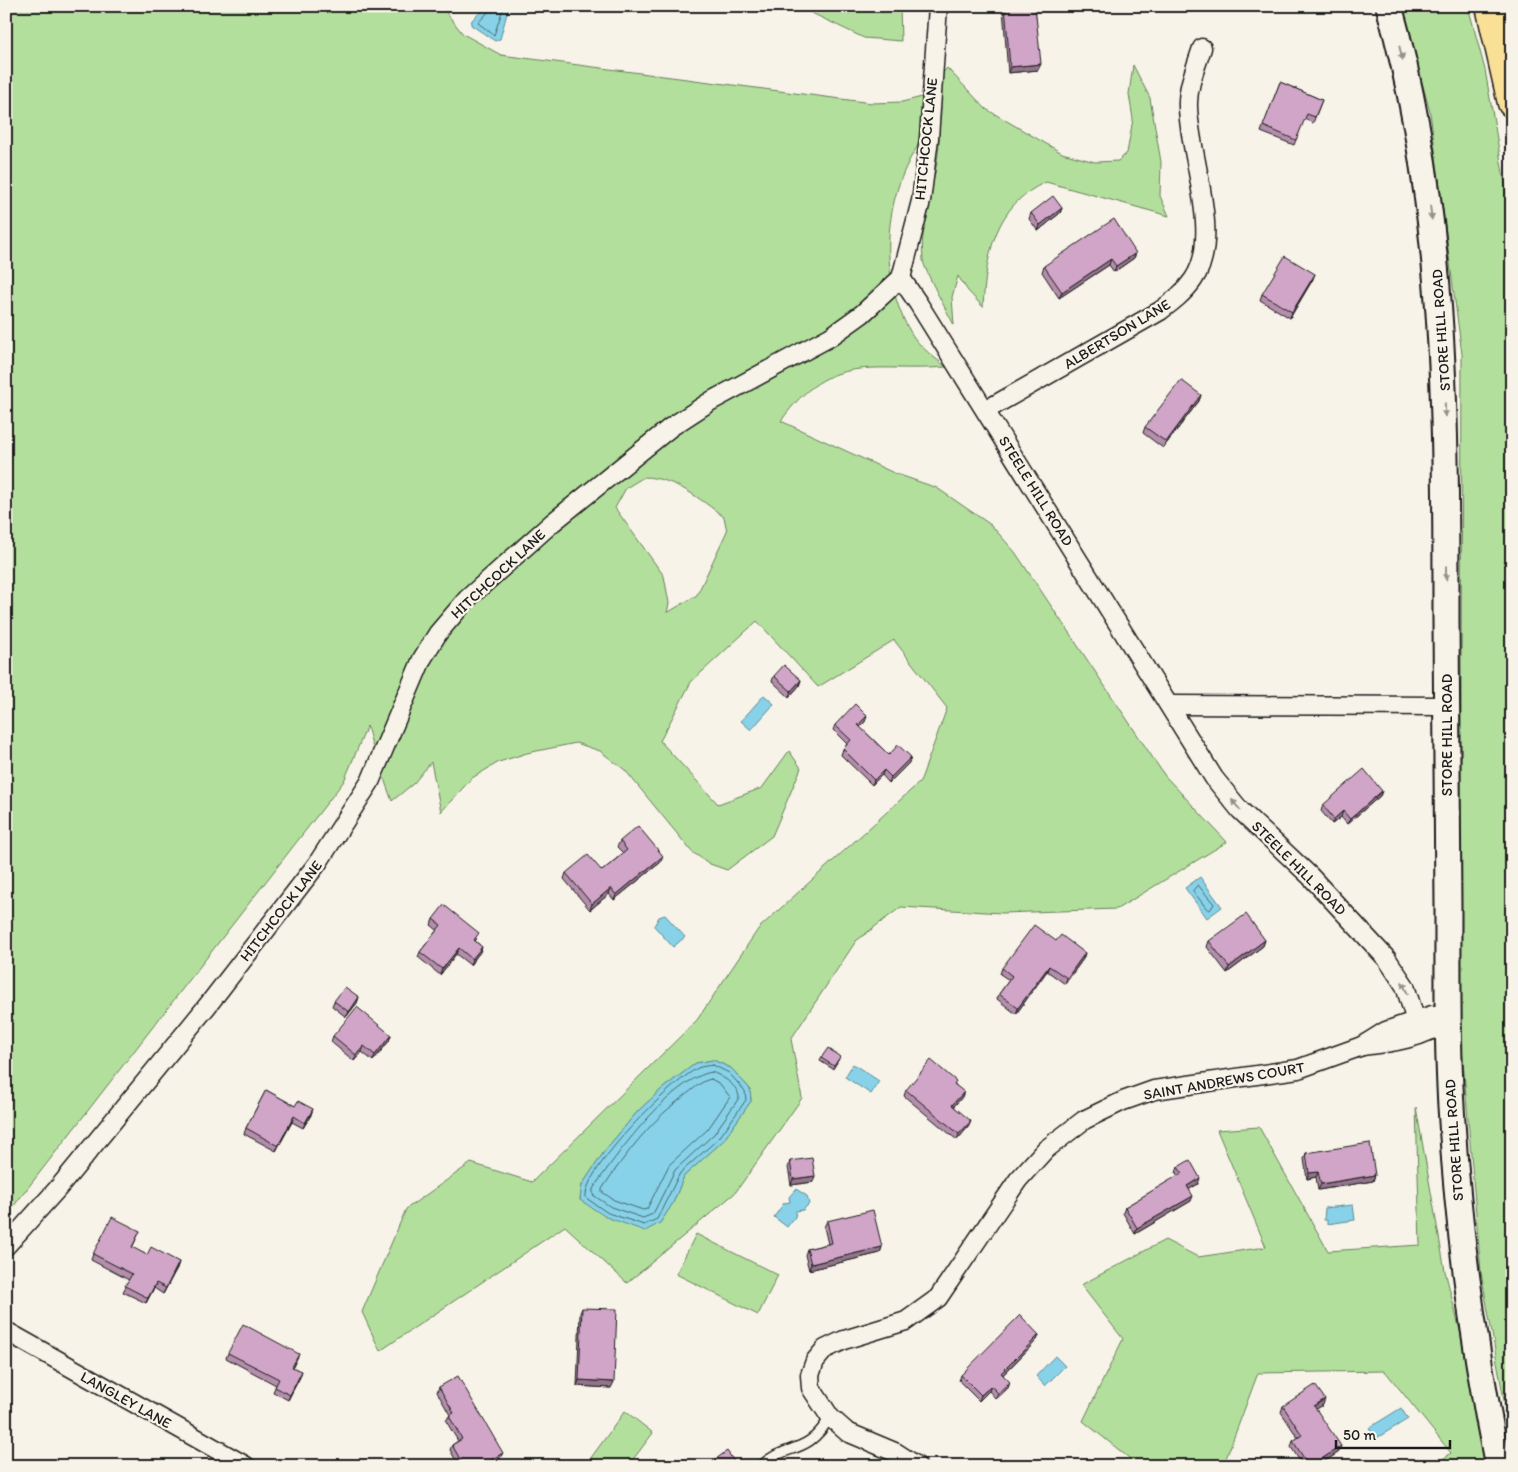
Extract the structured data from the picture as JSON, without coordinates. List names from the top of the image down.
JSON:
{
  "streets": {
    "main road": ["STORE HILL ROAD"],
    "street": [
      "HITCHCOCK LANE",
      "ALBERTSON LANE",
      "STEELE HILL ROAD",
      "SAINT ANDREWS COURT",
      "LANGLEY LANE"
    ]
  },
  "crossings": [
    ["HITCHCOCK LANE", "STEELE HILL ROAD"],
    ["STORE HILL ROAD", "SAINT ANDREWS COURT"],
    ["ALBERTSON LANE", "STEELE HILL ROAD"],
    ["STEELE HILL ROAD", "SAINT ANDREWS COURT"]
  ],
  "one_way": ["STORE HILL ROAD", "STEELE HILL ROAD"],
  "scale_bar": "50 m"
}
